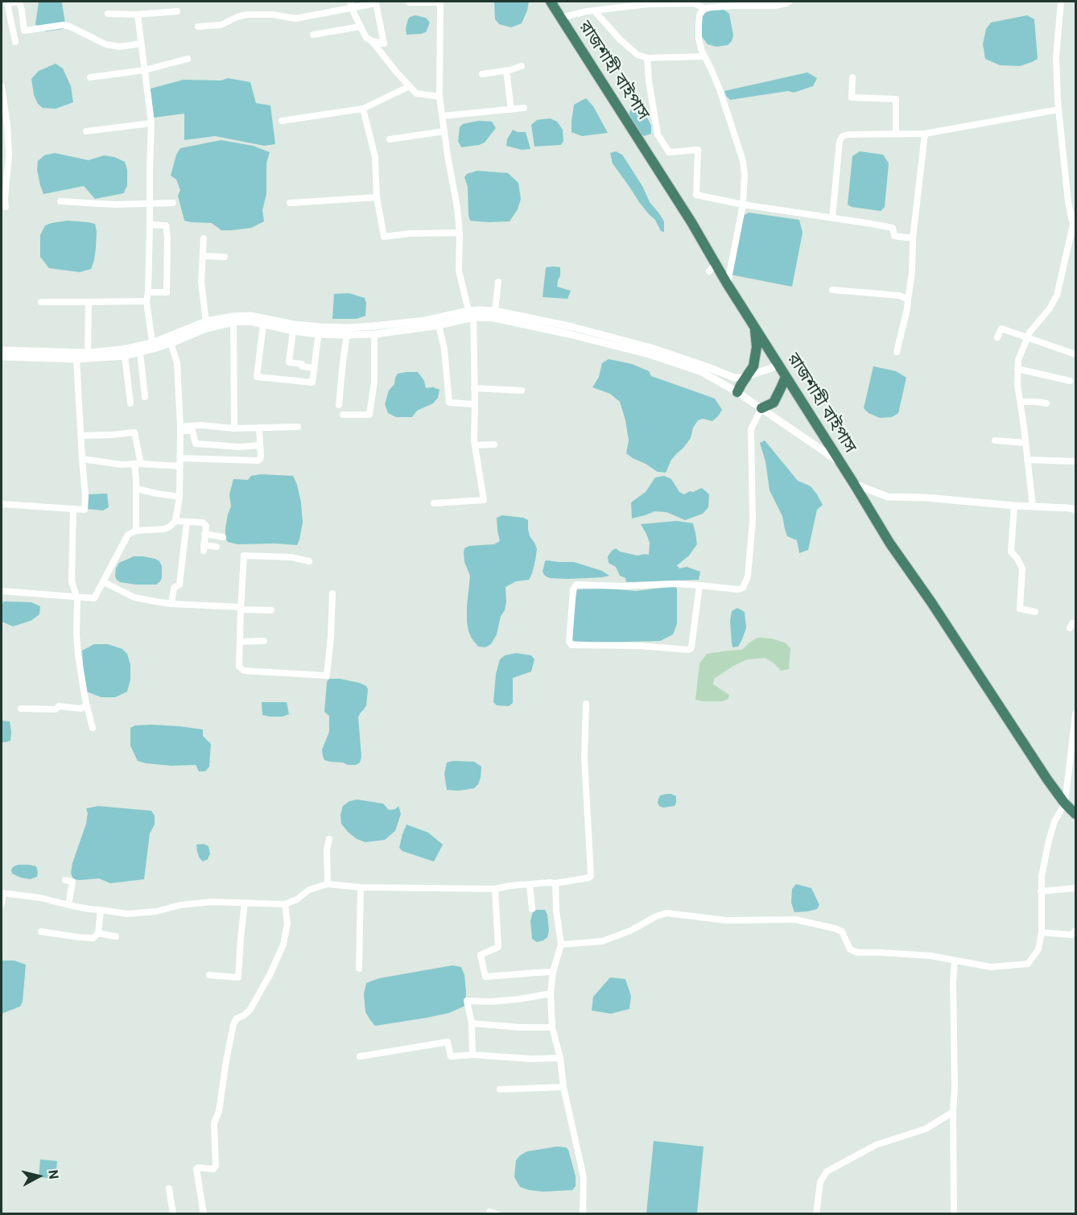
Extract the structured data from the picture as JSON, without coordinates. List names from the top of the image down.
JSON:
{
  "streets": {
    "highway": ["রাজশাহী বাইপাস"]
  },
  "north": "right"
}
